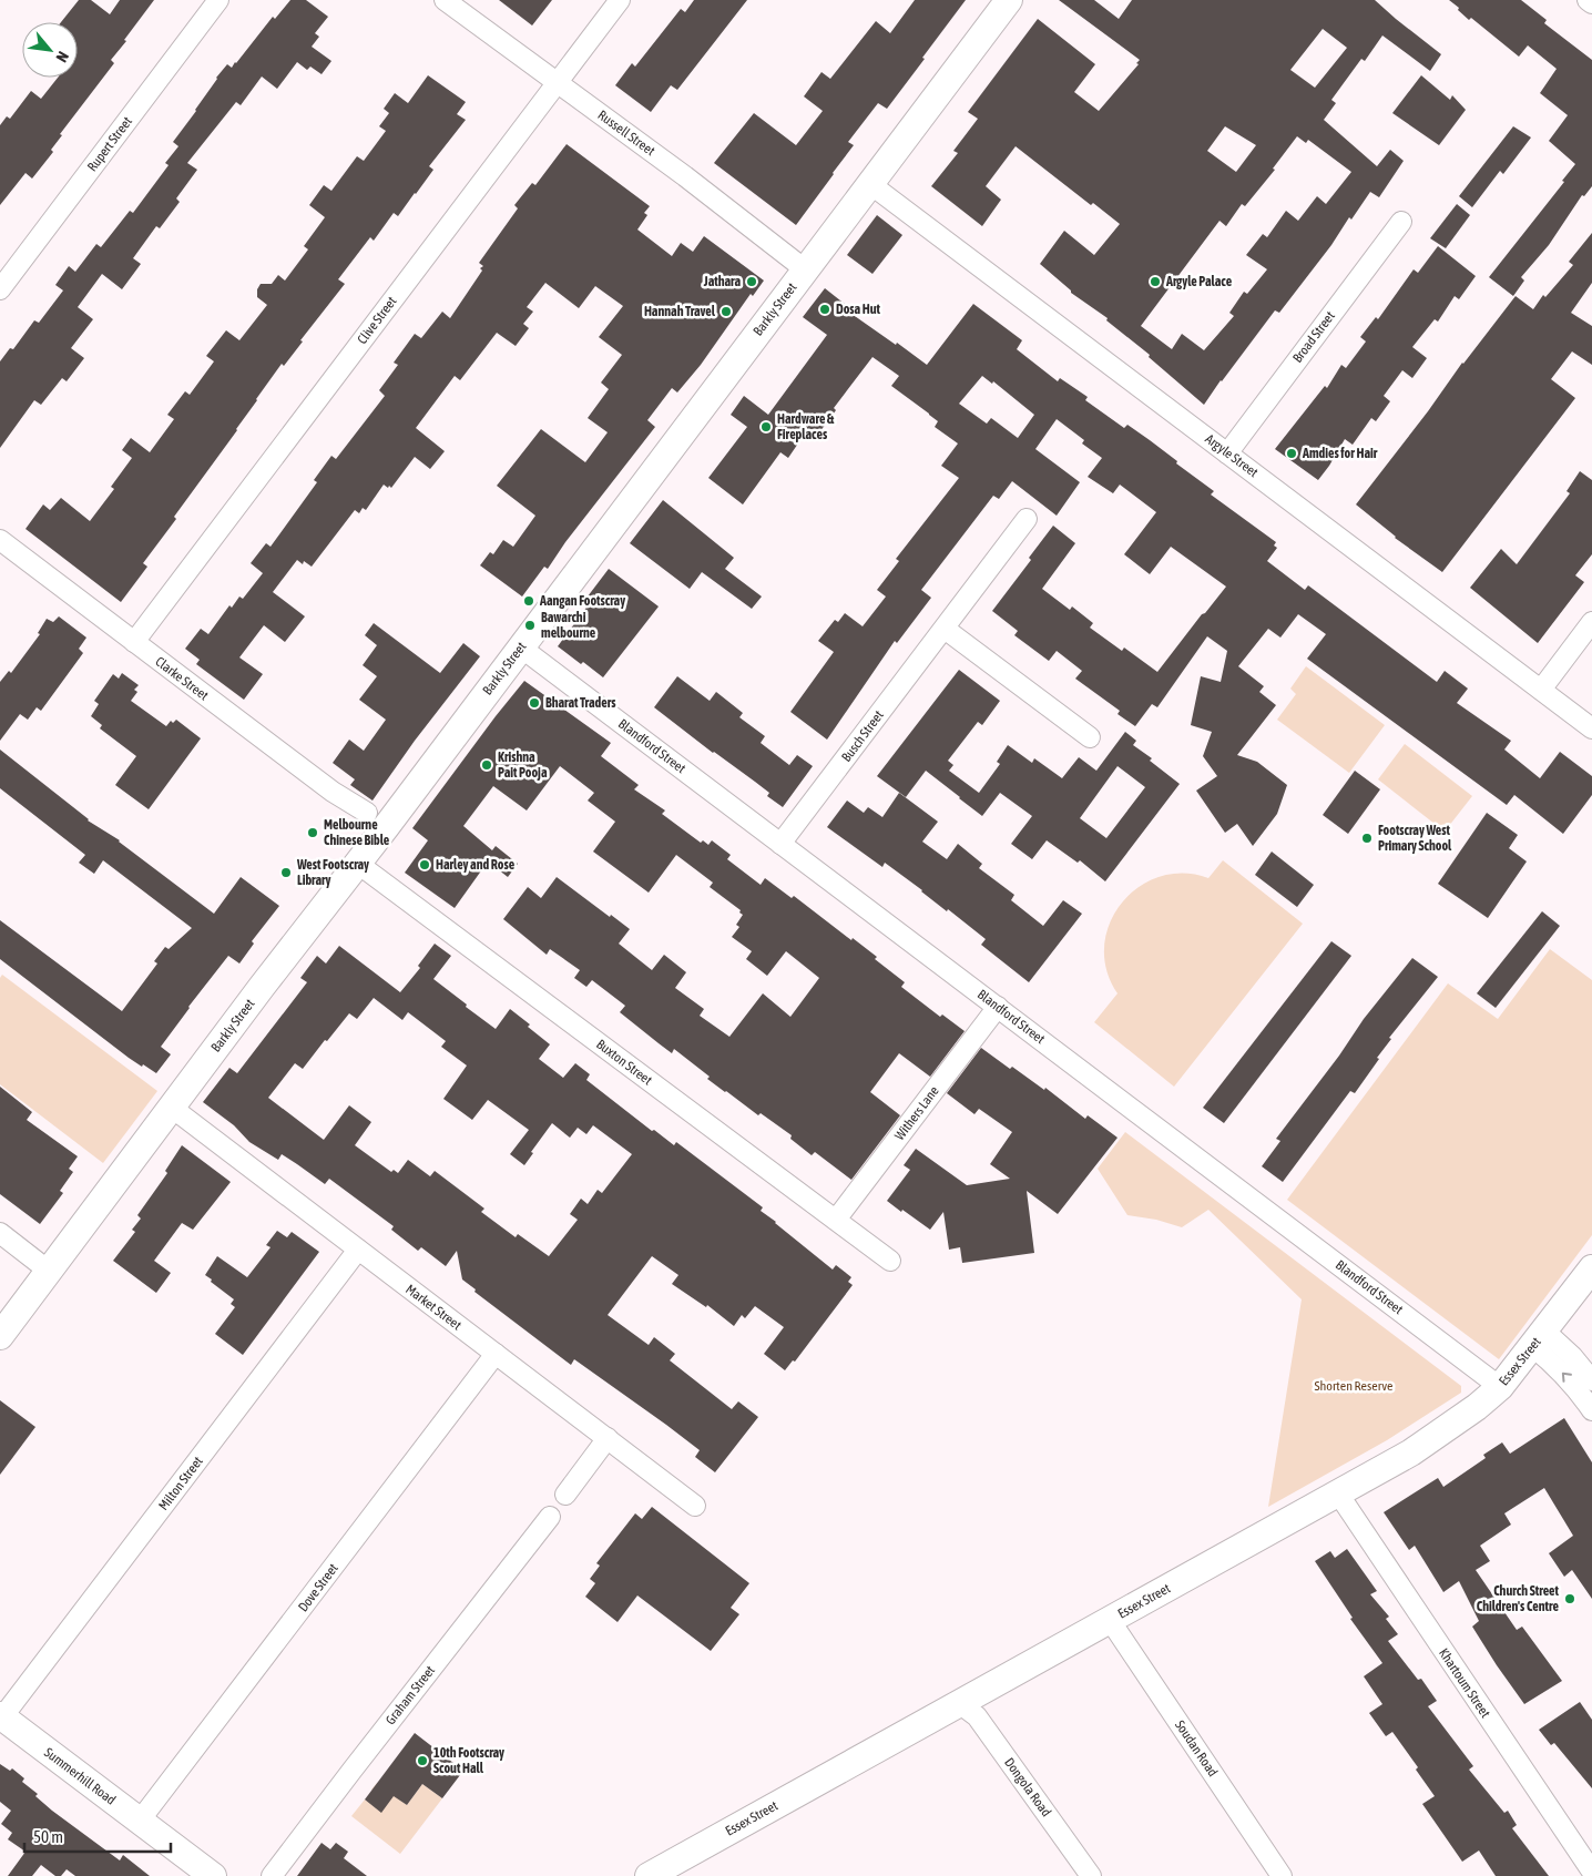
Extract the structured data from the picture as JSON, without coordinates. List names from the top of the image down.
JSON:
{
  "streets": {
    "street": [
      "Russell Street",
      "Rupert Street",
      "Barkly Street",
      "Clive Street",
      "Broad Street",
      "Argyle Street",
      "Clarke Street",
      "Busch Street",
      "Blandford Street",
      "Buxton Street",
      "Withers Lane",
      "Market Street",
      "Essex Street",
      "Milton Street",
      "Dove Street",
      "Khartoum Street",
      "Graham Street",
      "Soudan Road",
      "Summerhill Road",
      "Dongola Road"
    ]
  },
  "crossings": [
    ["Russell Street", "Barkly Street"],
    ["Russell Street", "Clive Street"],
    ["Barkly Street", "Argyle Street"],
    ["Barkly Street", "Blandford Street"],
    ["Barkly Street", "Buxton Street"],
    ["Barkly Street", "Market Street"],
    ["Clive Street", "Clarke Street"],
    ["Broad Street", "Argyle Street"],
    ["Busch Street", "Blandford Street"],
    ["Blandford Street", "Withers Lane"],
    ["Blandford Street", "Essex Street"],
    ["Buxton Street", "Withers Lane"],
    ["Market Street", "Milton Street"],
    ["Market Street", "Dove Street"],
    ["Essex Street", "Khartoum Street"],
    ["Essex Street", "Soudan Road"],
    ["Essex Street", "Dongola Road"],
    ["Milton Street", "Summerhill Road"],
    ["Dove Street", "Summerhill Road"]
  ],
  "parks": ["Shorten Reserve"],
  "places": [
    "Jathara",
    "Argyle Palace",
    "Dosa Hut",
    "Hannah Travel",
    "Hardware & Fireplaces",
    "Amdies for Hair",
    "Aangan Footscray",
    "Bawarchi melbourne",
    "Bharat Traders",
    "Krishna Pait Pooja",
    "Melbourne Chinese Bible",
    "Footscray West Primary School",
    "Harley and Rose",
    "West Footscray Library",
    "Church Street Children's Centre",
    "10th Footscray Scout Hall"
  ],
  "scale_bar": "50 m",
  "north": "bottom right"
}
